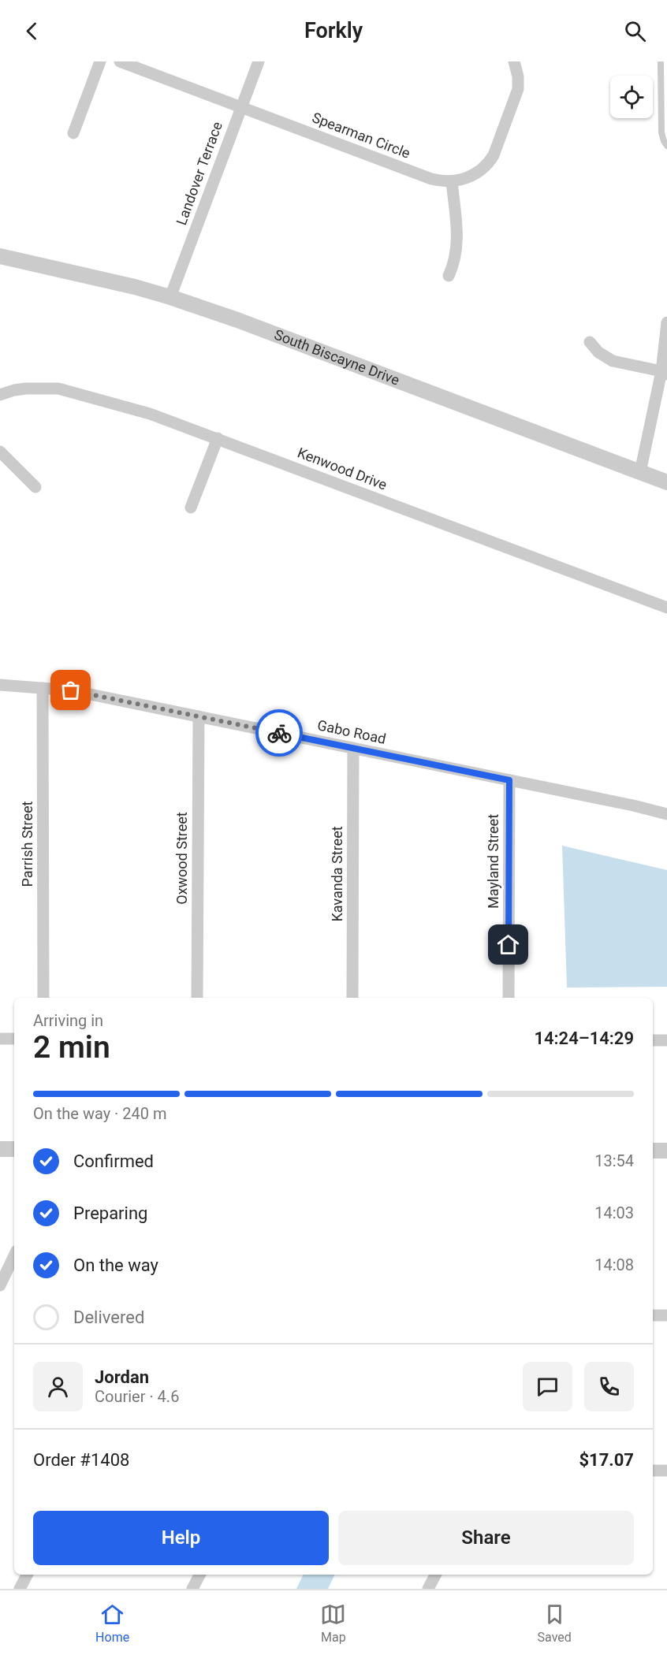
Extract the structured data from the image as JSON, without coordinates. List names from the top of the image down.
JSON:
{
  "streets": {
    "street": [
      "Spearman Circle",
      "Landover Terrace",
      "South Biscayne Drive",
      "Kenwood Drive",
      "Gabo Road",
      "Parrish Street",
      "Oxwood Street",
      "Mayland Street",
      "Kavanda Street"
    ]
  },
  "crossings": [
    ["Spearman Circle", "Landover Terrace"],
    ["Landover Terrace", "South Biscayne Drive"],
    ["Gabo Road", "Parrish Street"],
    ["Gabo Road", "Oxwood Street"],
    ["Gabo Road", "Mayland Street"],
    ["Gabo Road", "Kavanda Street"]
  ],
  "page": {
    "header": "Forkly",
    "heading": ["2 min", "Arriving in", "14:24–14:29"],
    "panel": [
      "Jordan",
      "Courier · 4.6",
      "Order #1408",
      "$17.07"
    ],
    "bar": "On the way · 240 m",
    "list": [
      ["Confirmed", "13:54"],
      ["Preparing", "14:03"],
      ["On the way", "14:08"],
      "Delivered"
    ],
    "buttons": ["Help", "Share"],
    "tabs": ["Home", "Map", "Saved"]
  }
}
